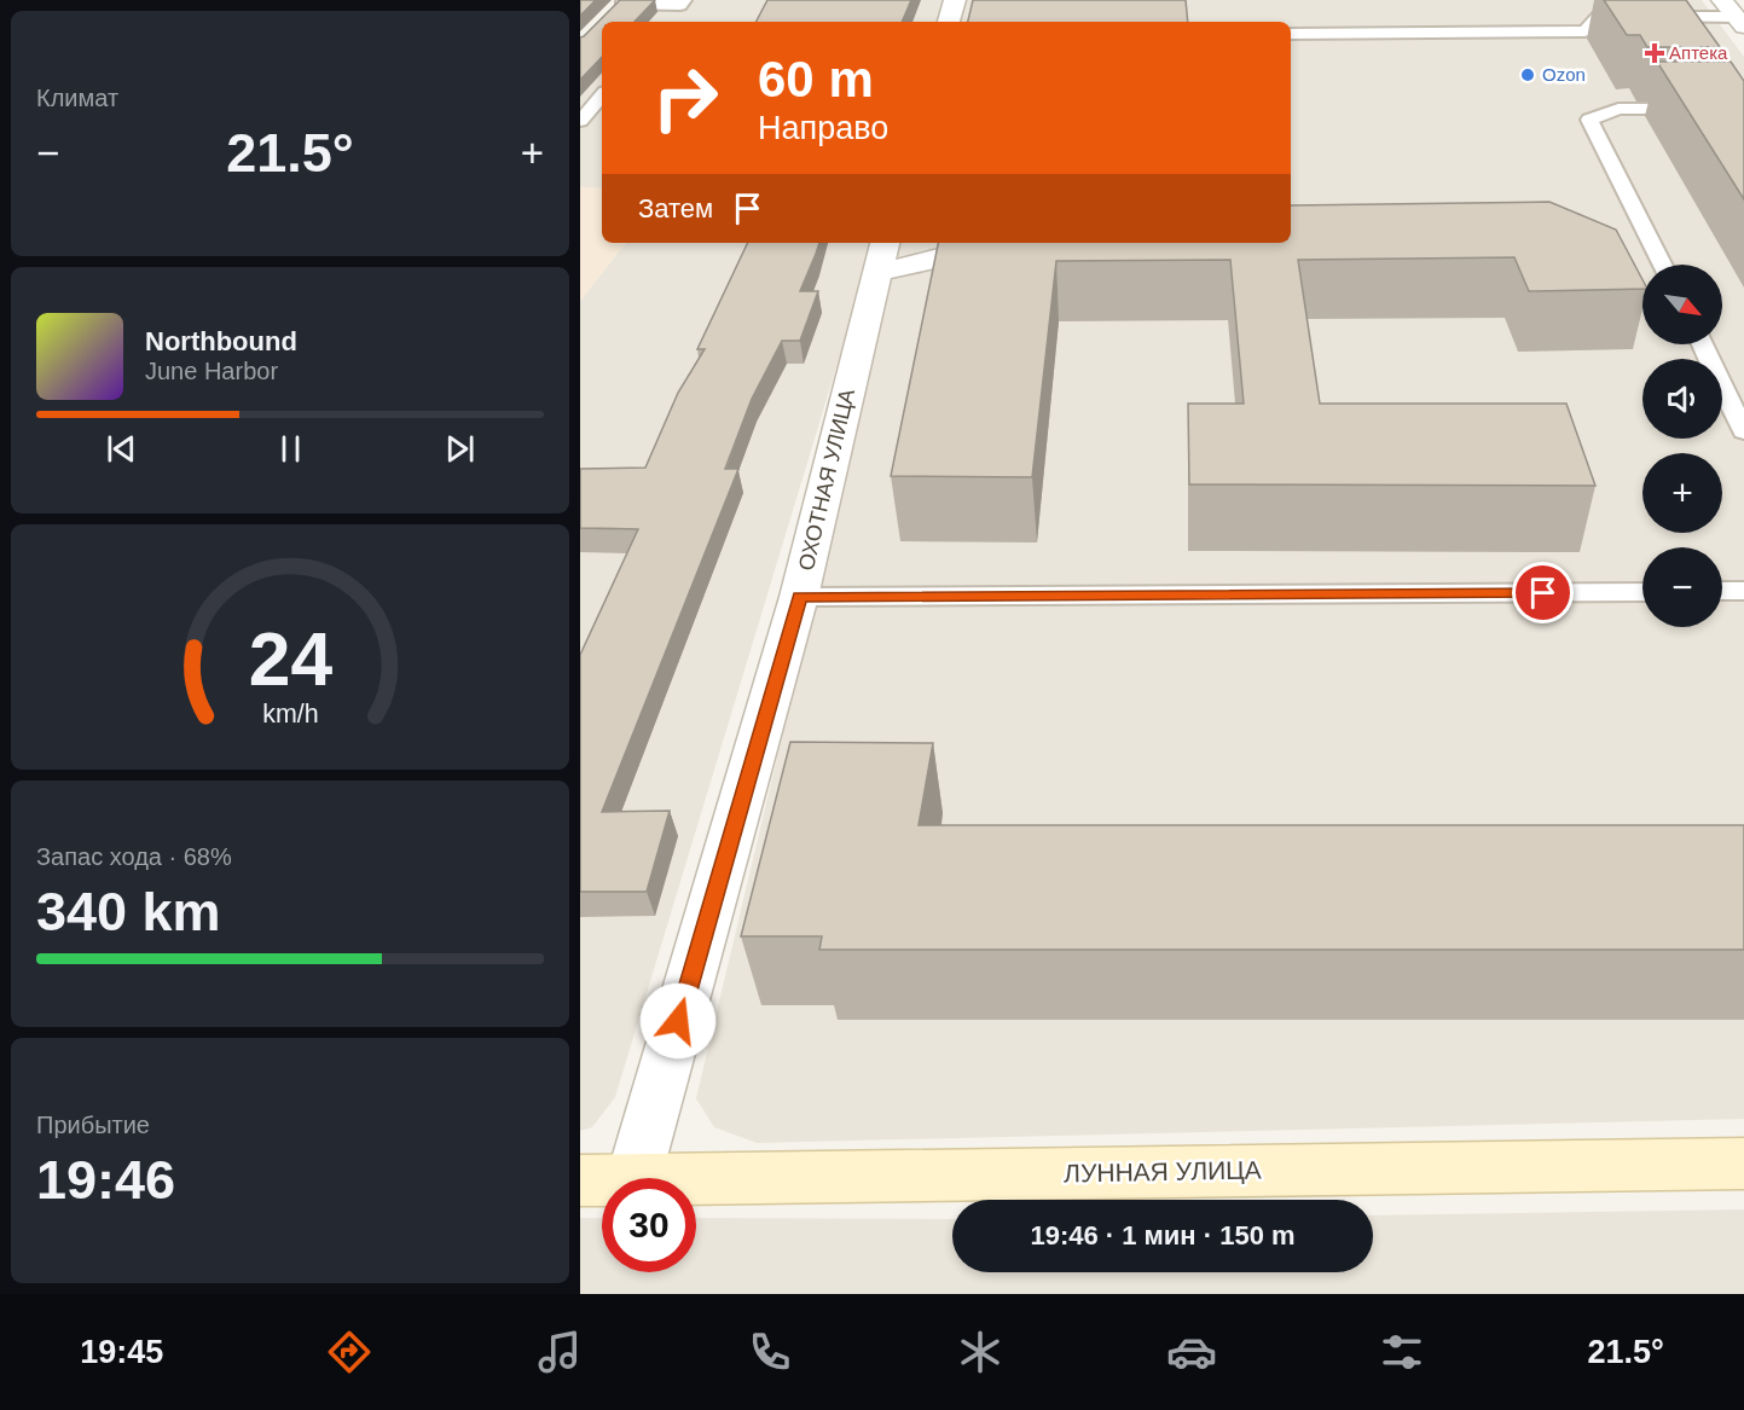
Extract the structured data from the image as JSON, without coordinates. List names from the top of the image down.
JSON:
{
  "streets": {
    "street": ["ОХОТНАЯ УЛИЦА", "ЛУННАЯ УЛИЦА"]
  },
  "places": {
    "health": ["Аптека"],
    "other": ["Ozon"]
  },
  "north": "bottom right",
  "page": {
    "tile": [
      "Климат",
      ["Запас хода · 68%", "340 km"],
      ["Прибытие", "19:46"]
    ],
    "turn": ["60 m", "Направо"],
    "heat": ["−", "21.5°", "+"],
    "then": "Затем",
    "map_buttons": ["+", "−"],
    "song": ["Northbound", "June Harbor"],
    "limit": "30",
    "trip": "19:46 · 1 мин · 150 m",
    "tabs": ["19:45", "21.5°"],
    "gauge": ["24", "km/h"]
  }
}
